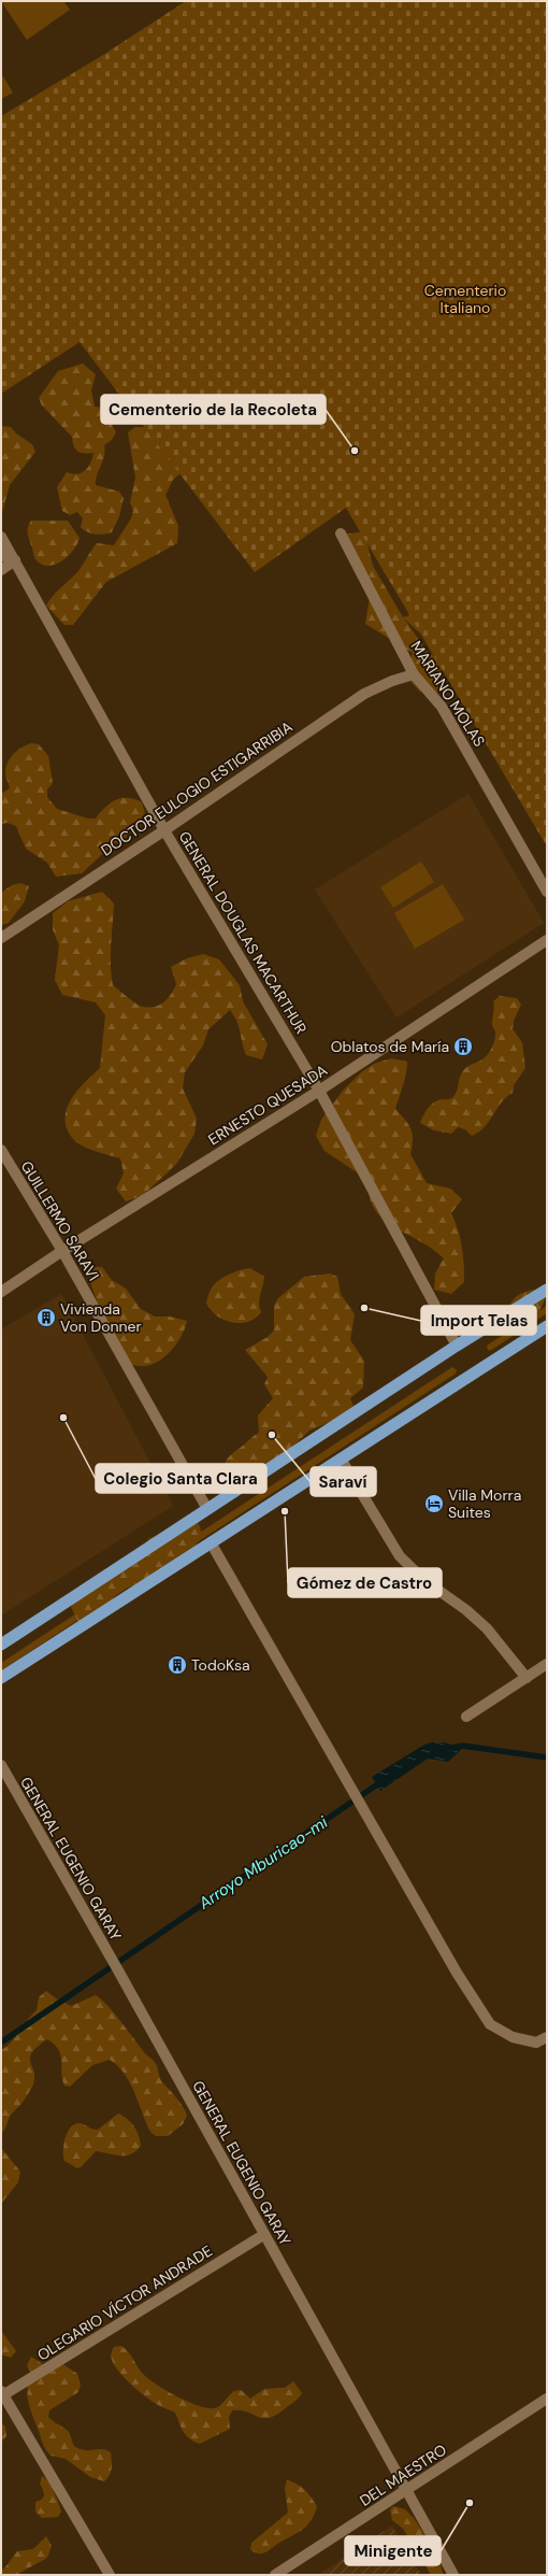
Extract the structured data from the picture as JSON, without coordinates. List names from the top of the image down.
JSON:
{
  "streets": {
    "street": [
      "MARIANO MOLAS",
      "DOCTOR EULOGIO ESTIGARRIBIA",
      "GENERAL DOUGLAS MACARTHUR",
      "ERNESTO QUESADA",
      "GUILLERMO SARAVI",
      "GENERAL EUGENIO GARAY",
      "OLEGARIO VÍCTOR ANDRADE",
      "DEL MAESTRO"
    ]
  },
  "crossings": [
    ["MARIANO MOLAS", "DOCTOR EULOGIO ESTIGARRIBIA"],
    ["DOCTOR EULOGIO ESTIGARRIBIA", "GENERAL DOUGLAS MACARTHUR"],
    ["GENERAL DOUGLAS MACARTHUR", "ERNESTO QUESADA"],
    ["ERNESTO QUESADA", "GUILLERMO SARAVI"],
    ["GENERAL EUGENIO GARAY", "OLEGARIO VÍCTOR ANDRADE"],
    ["GENERAL EUGENIO GARAY", "DEL MAESTRO"]
  ],
  "water": ["Arroyo Mburicao-mi"],
  "parks": ["Cementerio Italiano"],
  "places": {
    "other": [
      "Cementerio de la Recoleta",
      "Import Telas",
      "Colegio Santa Clara",
      "Saraví",
      "Gómez de Castro",
      "Minigente"
    ],
    "building": ["Oblatos de María", "Vivienda Von Donner", "TodoKsa"],
    "hotel": ["Villa Morra Suites"]
  }
}
